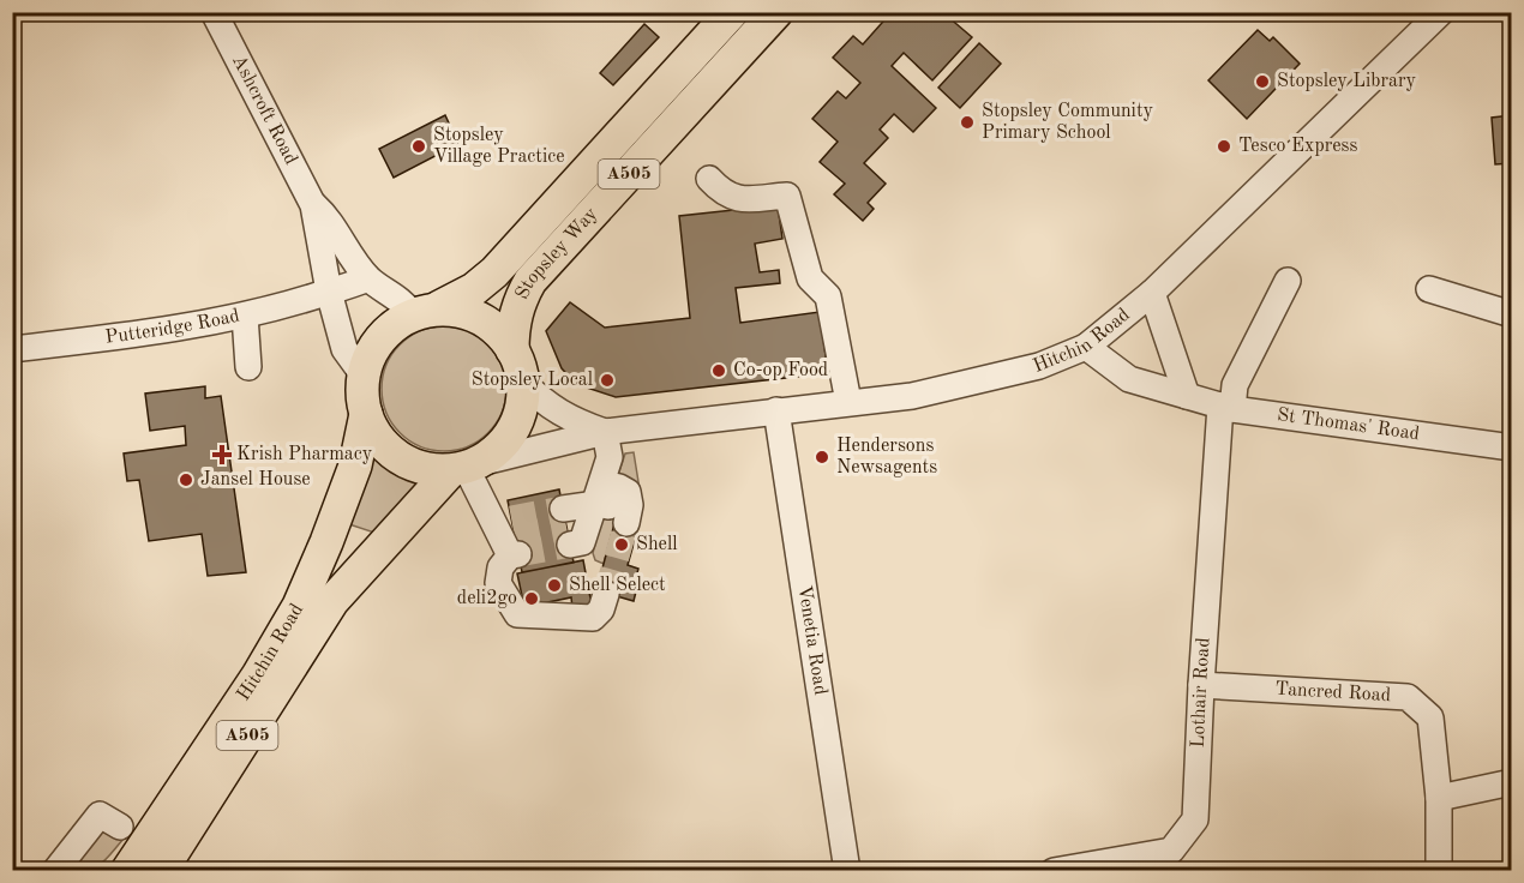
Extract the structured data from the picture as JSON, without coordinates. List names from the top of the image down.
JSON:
{
  "streets": {
    "main road": ["A505", "Stopsley Way", "Hitchin Road"],
    "street": [
      "Ashcroft Road",
      "Putteridge Road",
      "St Thomas' Road",
      "Venetia Road",
      "Lothair Road",
      "Tancred Road"
    ]
  },
  "crossings": [
    ["Ashcroft Road", "A505"],
    ["Ashcroft Road", "Stopsley Way"],
    ["Ashcroft Road", "Putteridge Road"],
    ["Ashcroft Road", "Hitchin Road"],
    ["A505", "Stopsley Way"],
    ["A505", "Hitchin Road"],
    ["Stopsley Way", "Hitchin Road"],
    ["Hitchin Road", "St Thomas' Road"],
    ["Hitchin Road", "Venetia Road"],
    ["St Thomas' Road", "Lothair Road"],
    ["Lothair Road", "Tancred Road"]
  ],
  "places": {
    "other": [
      "Stopsley Library",
      "Stopsley Community Primary School",
      "Stopsley Village Practice",
      "Tesco Express",
      "Co-op Food",
      "Stopsley Local",
      "Hendersons Newsagents",
      "Jansel House",
      "Shell",
      "Shell Select",
      "deli2go"
    ],
    "health": ["Krish Pharmacy"]
  }
}
